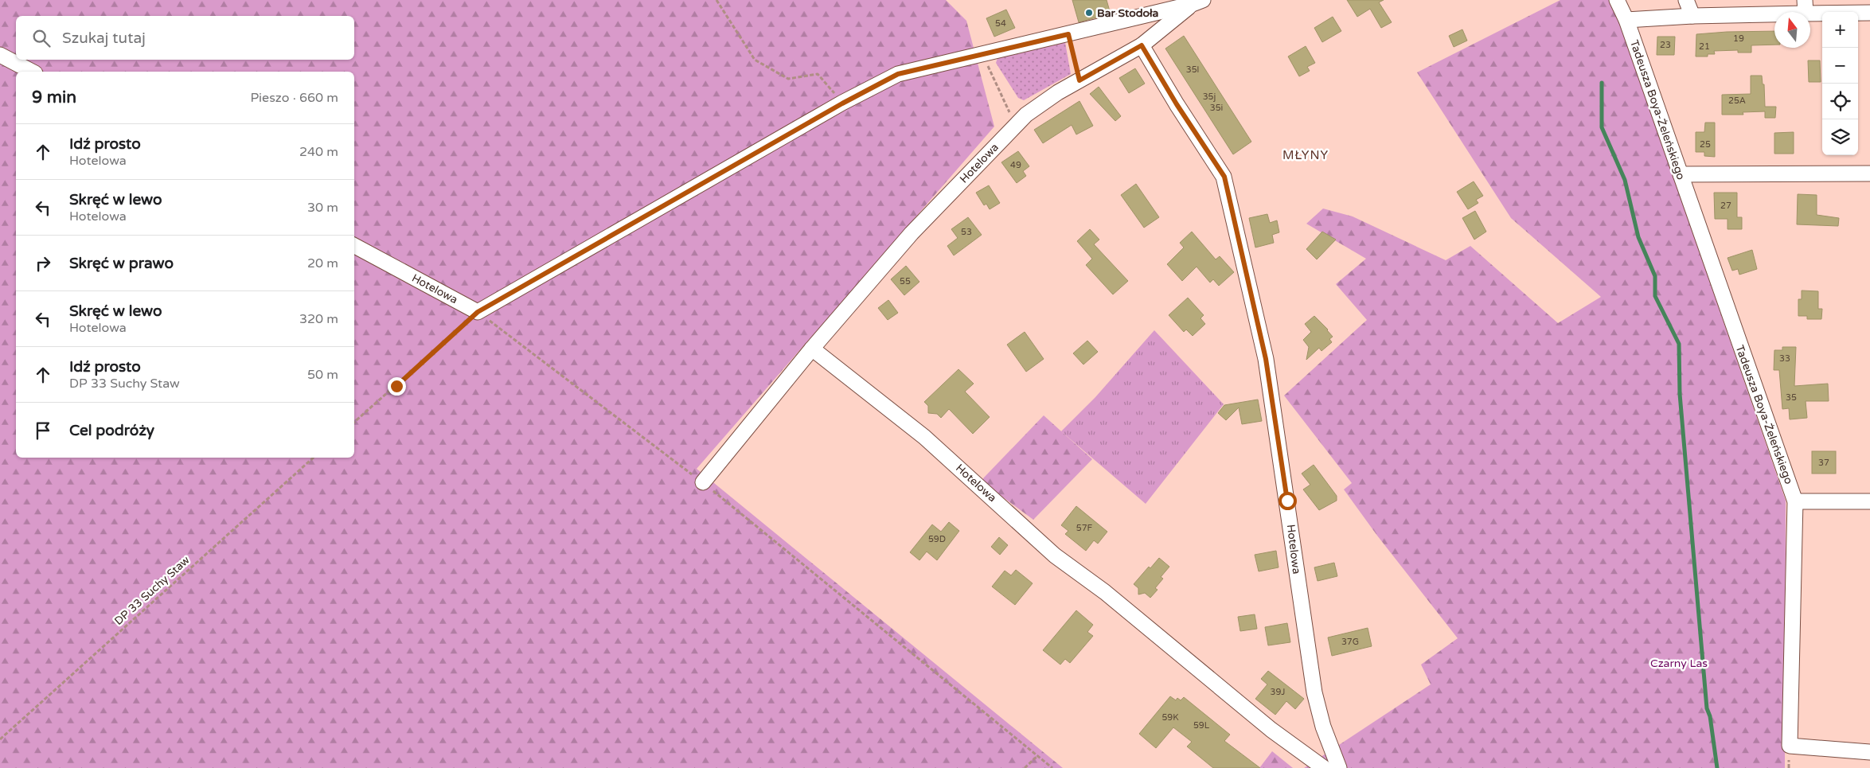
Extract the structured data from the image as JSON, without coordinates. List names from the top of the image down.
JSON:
{
  "streets": {
    "street": ["Tadeusza Boya-Żeleńskiego", "Hotelowa"],
    "path": ["DP 33 Suchy Staw"]
  },
  "districts": ["MŁYNY"],
  "parks": ["Czarny Las"],
  "places": ["Bar Stodoła"],
  "house_numbers": [
    "54",
    "19",
    "23",
    "21",
    "35l",
    "35j",
    "25A",
    "35i",
    "25",
    "49",
    "27",
    "53",
    "55",
    "33",
    "35",
    "37",
    "57F",
    "59D",
    "37G",
    "39J",
    "59K",
    "59L"
  ],
  "north": "top",
  "page": {
    "map_buttons": ["+", "−"],
    "search": "Szukaj tutaj",
    "heading": ["9 min", "Pieszo · 660 m"],
    "list": [
      ["Idź prosto", "Hotelowa", "240 m"],
      ["Skręć w lewo", "Hotelowa", "30 m"],
      ["Skręć w prawo", "20 m"],
      ["Skręć w lewo", "Hotelowa", "320 m"],
      ["Idź prosto", "DP 33 Suchy Staw", "50 m"],
      "Cel podróży"
    ]
  }
}
